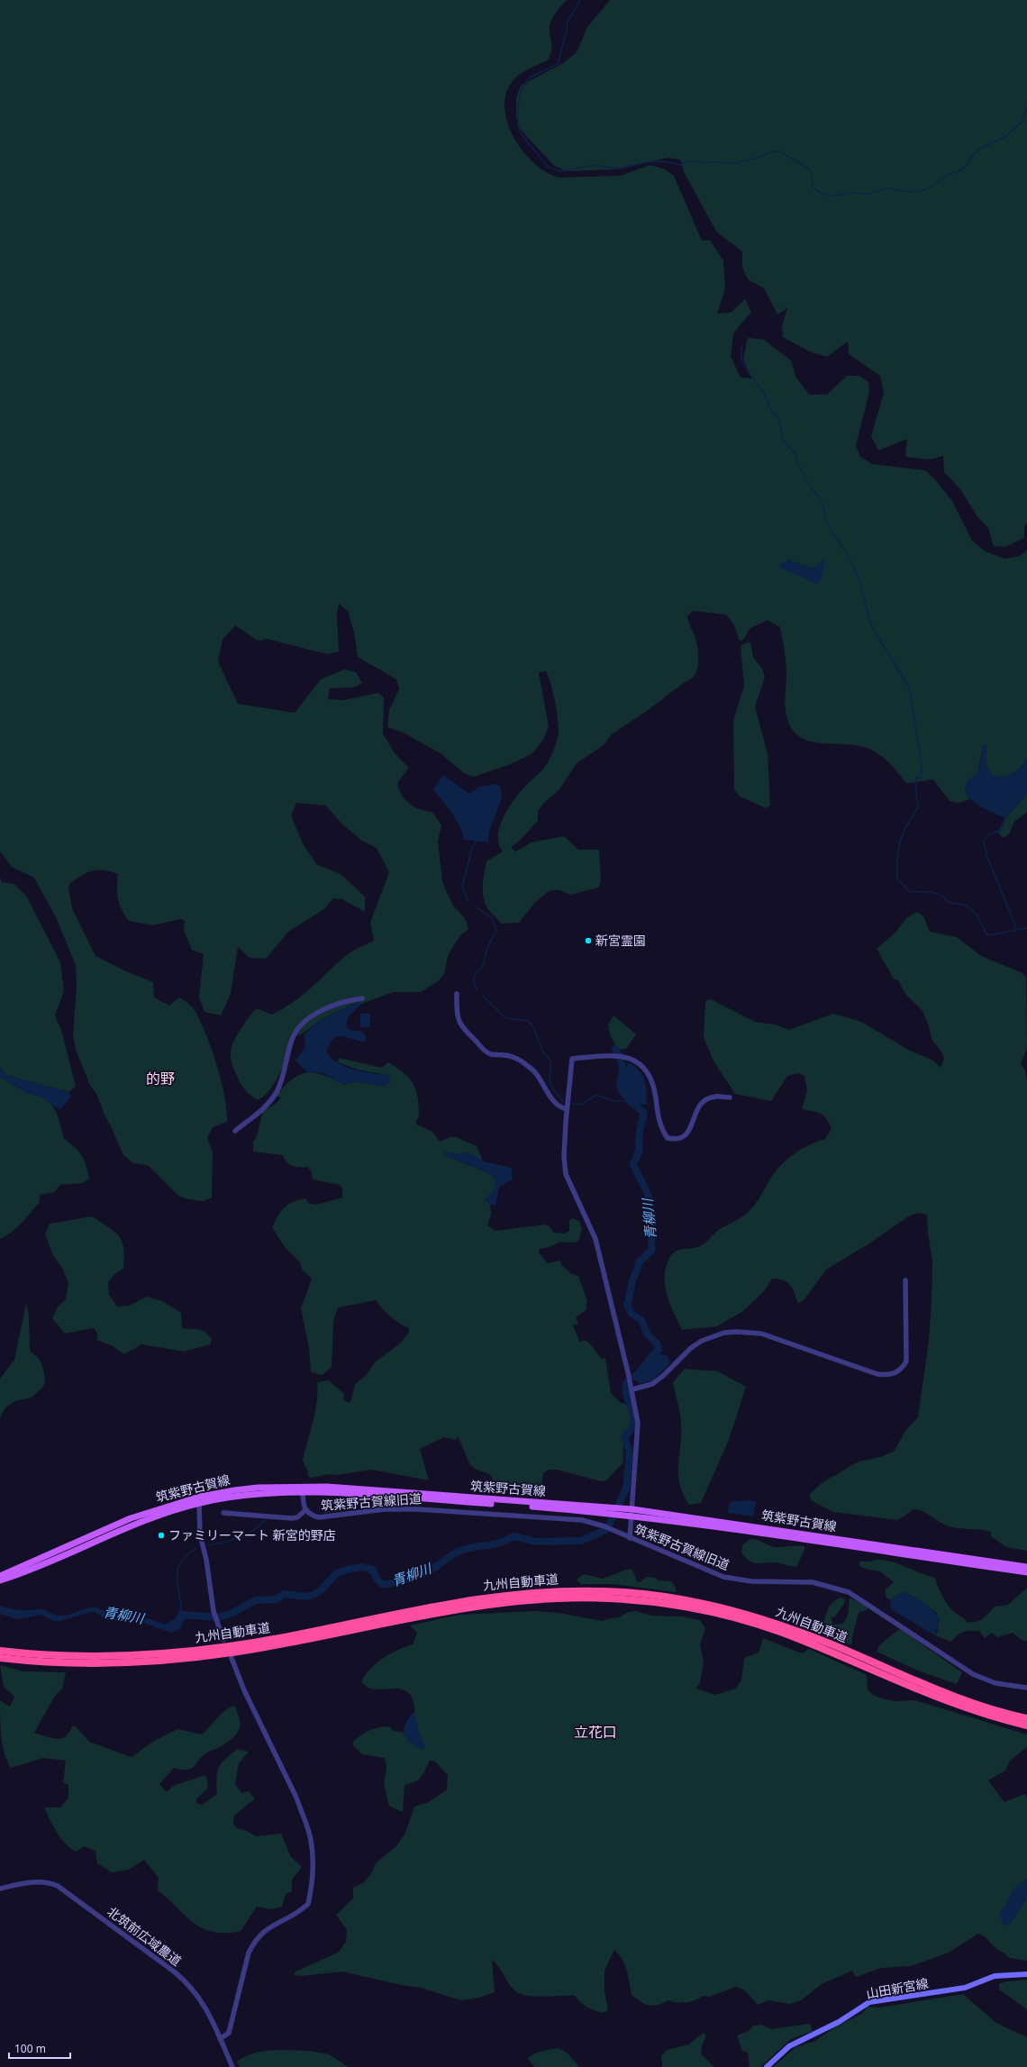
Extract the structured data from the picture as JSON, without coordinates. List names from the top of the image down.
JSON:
{
  "streets": {
    "highway": ["九州自動車道"],
    "main road": ["筑紫野古賀線", "山田新宮線"],
    "street": ["筑紫野古賀線旧道", "北筑前広域農道"]
  },
  "crossings": [
    ["筑紫野古賀線", "筑紫野古賀線旧道"]
  ],
  "districts": ["的野", "立花口"],
  "water": ["青柳川"],
  "places": ["新宮霊園", "ファミリーマート 新宮的野店"],
  "scale_bar": "100 m"
}
